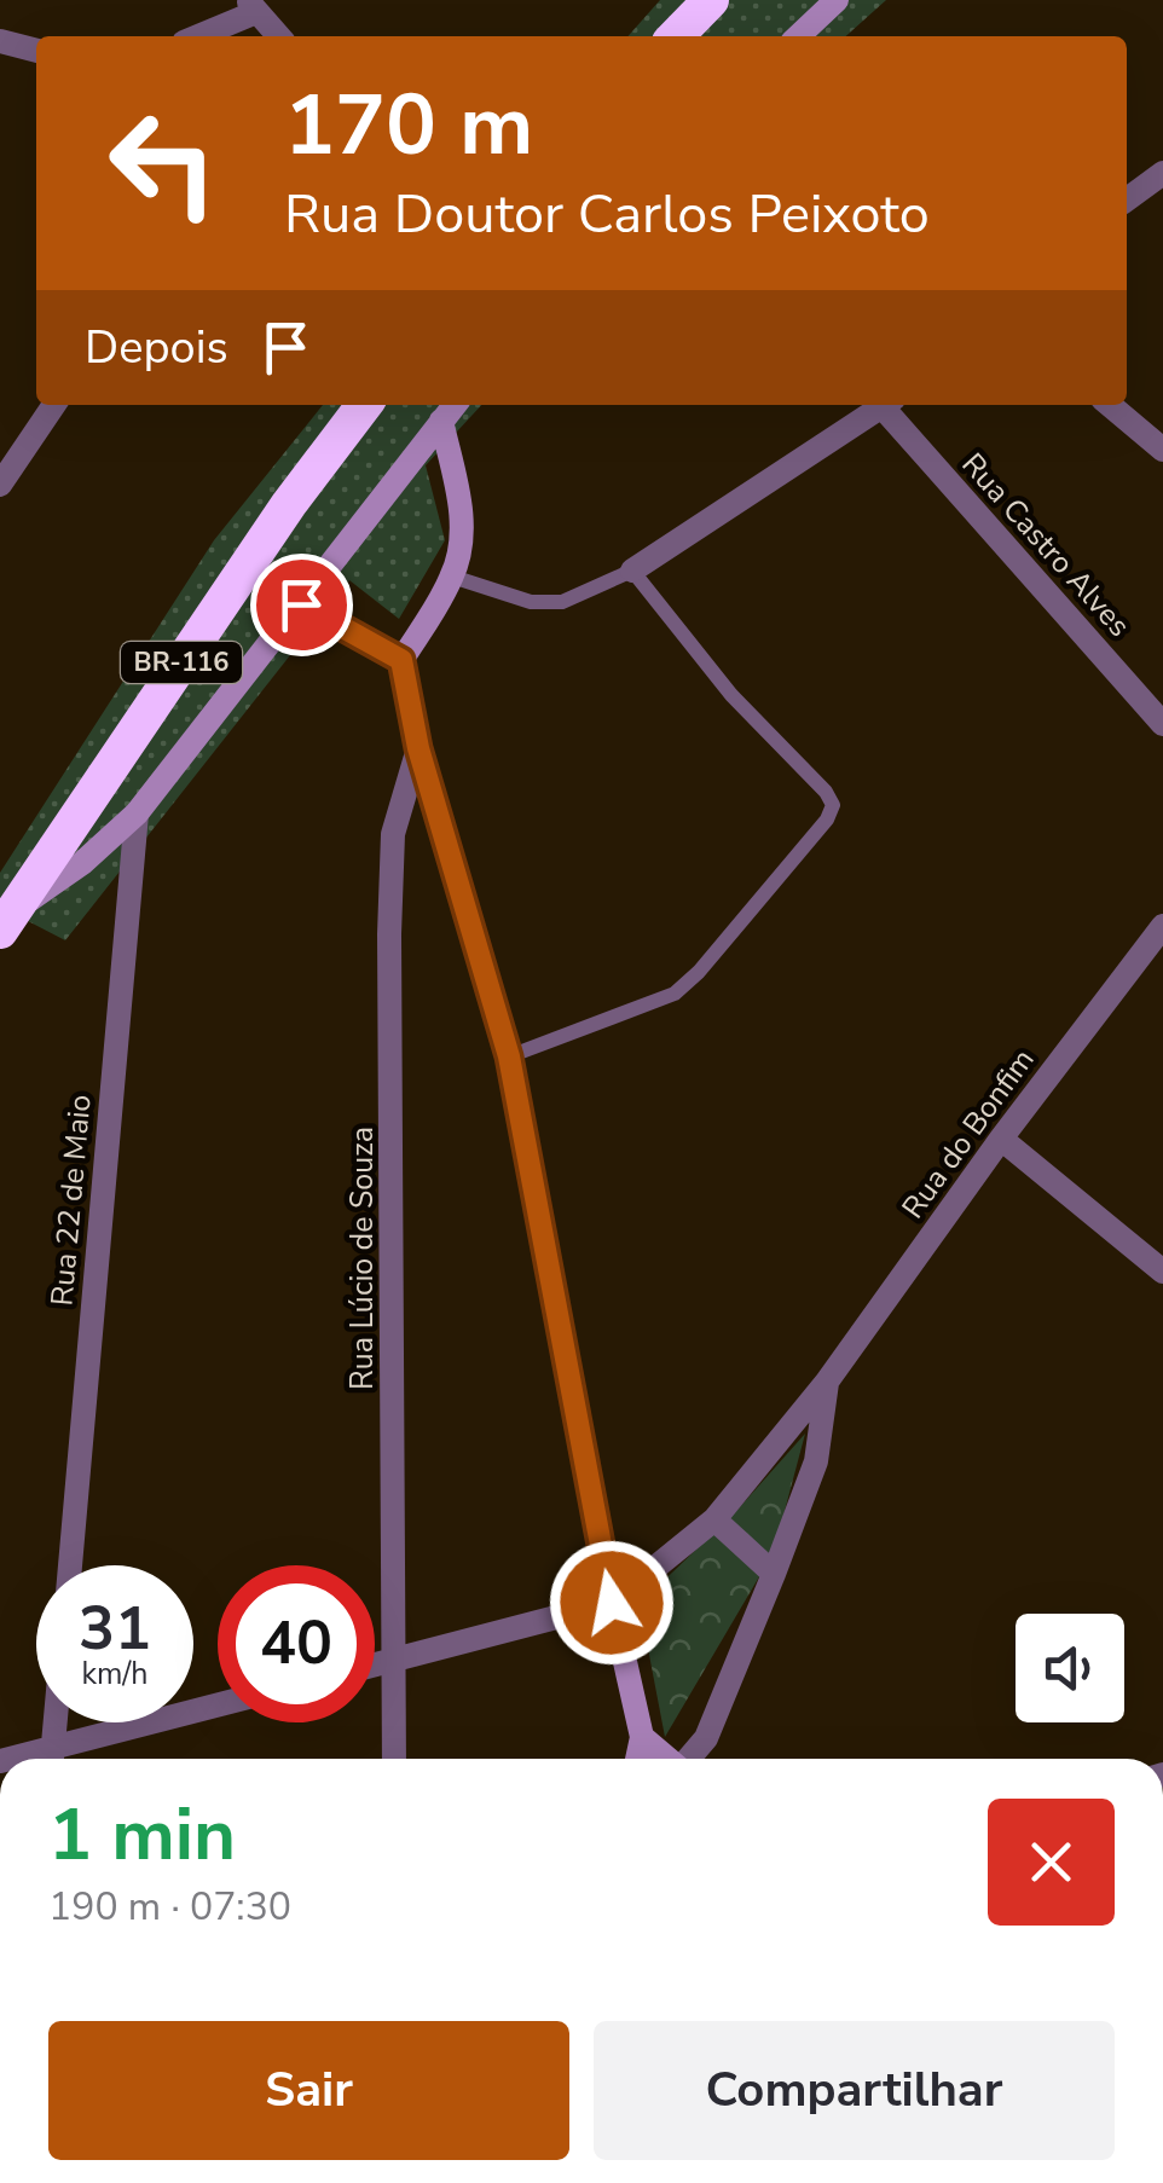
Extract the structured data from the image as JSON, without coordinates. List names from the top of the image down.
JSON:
{
  "streets": {
    "highway": ["BR-116"],
    "street": [
      "Rua Castro Alves",
      "Rua do Bonfim",
      "Rua 22 de Maio",
      "Rua Lúcio de Souza"
    ]
  },
  "page": {
    "turn": ["170 m", "Rua Doutor Carlos Peixoto"],
    "then": "Depois",
    "speed": "31 km/h",
    "limit": "40",
    "heading": ["1 min", "190 m · 07:30"],
    "buttons": ["Sair", "Compartilhar"]
  }
}
